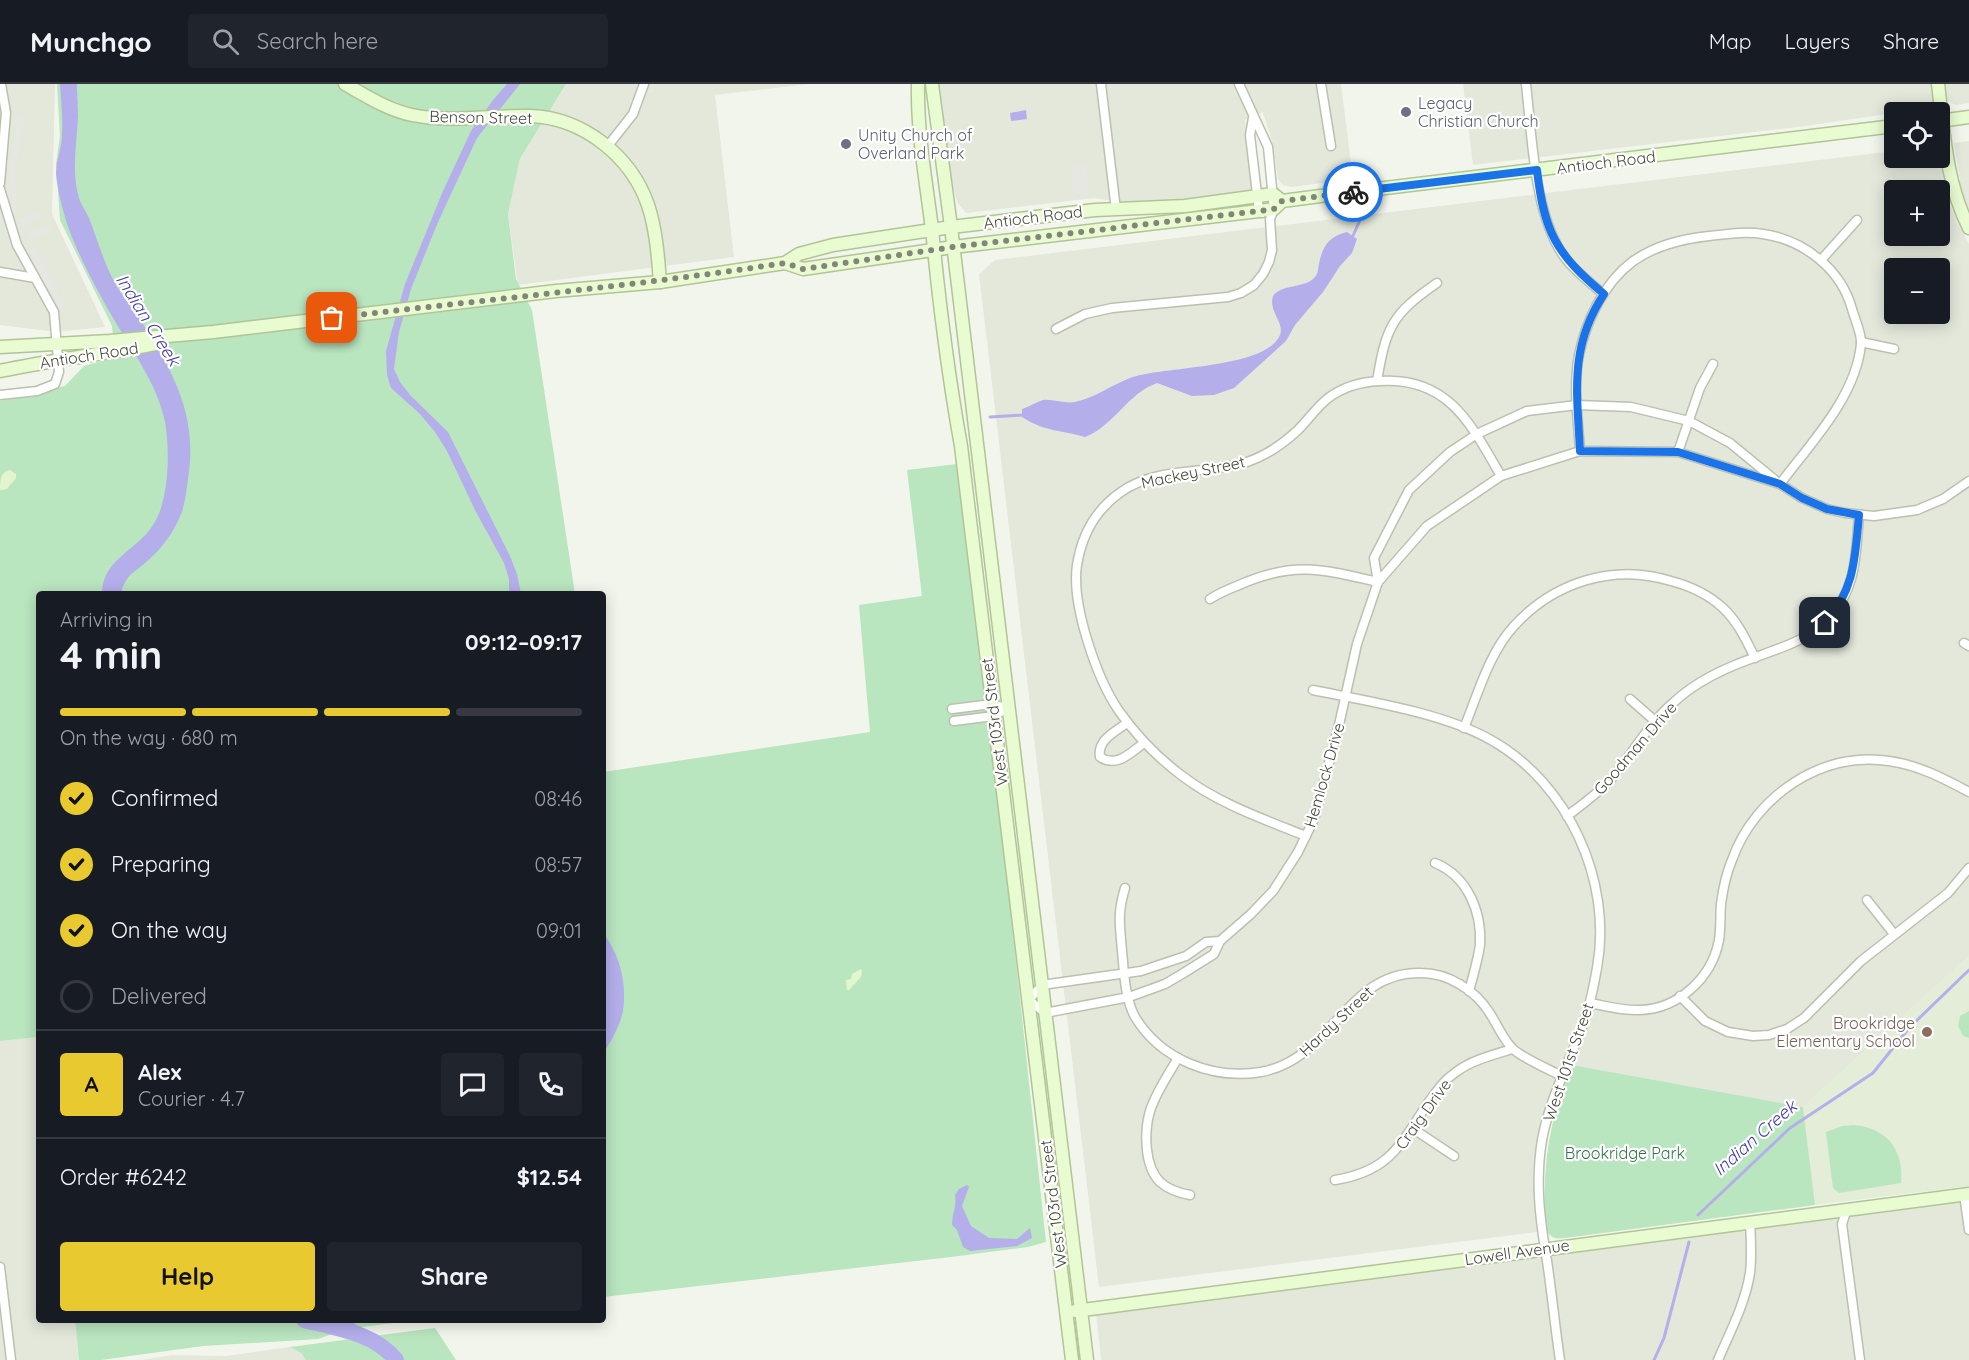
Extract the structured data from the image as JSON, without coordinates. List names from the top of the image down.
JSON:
{
  "streets": {
    "main road": [
      "Benson Street",
      "Antioch Road",
      "West 103rd Street",
      "Lowell Avenue"
    ],
    "street": [
      "Mackey Street",
      "Goodman Drive",
      "Hemlock Drive",
      "Hardy Street",
      "West 101st Street",
      "Craig Drive"
    ]
  },
  "crossings": [
    ["Benson Street", "Antioch Road"],
    ["Antioch Road", "West 103rd Street"],
    ["Mackey Street", "Hemlock Drive"],
    ["West 103rd Street", "Hemlock Drive"],
    ["West 103rd Street", "Lowell Avenue"],
    ["Goodman Drive", "Hemlock Drive"],
    ["Goodman Drive", "West 101st Street"],
    ["Hemlock Drive", "Hardy Street"],
    ["Hemlock Drive", "West 101st Street"],
    ["Hardy Street", "Craig Drive"],
    ["West 101st Street", "Lowell Avenue"]
  ],
  "water": ["Indian Creek"],
  "parks": ["Brookridge Park"],
  "places": ["Legacy Christian Church", "Unity Church of Overland Park", "Brookridge Elementary School"],
  "page": {
    "header": "Munchgo",
    "search": "Search here",
    "nav": ["Map", "Layers", "Share"],
    "map_buttons": ["+", "−"],
    "heading": ["4 min", "Arriving in", "09:12–09:17"],
    "panel": [
      "Alex",
      "Courier · 4.7",
      "Order #6242",
      "$12.54"
    ],
    "bar": "On the way · 680 m",
    "list": [
      ["Confirmed", "08:46"],
      ["Preparing", "08:57"],
      ["On the way", "09:01"],
      "Delivered"
    ],
    "round": "A",
    "buttons": ["Help", "Share"]
  }
}
